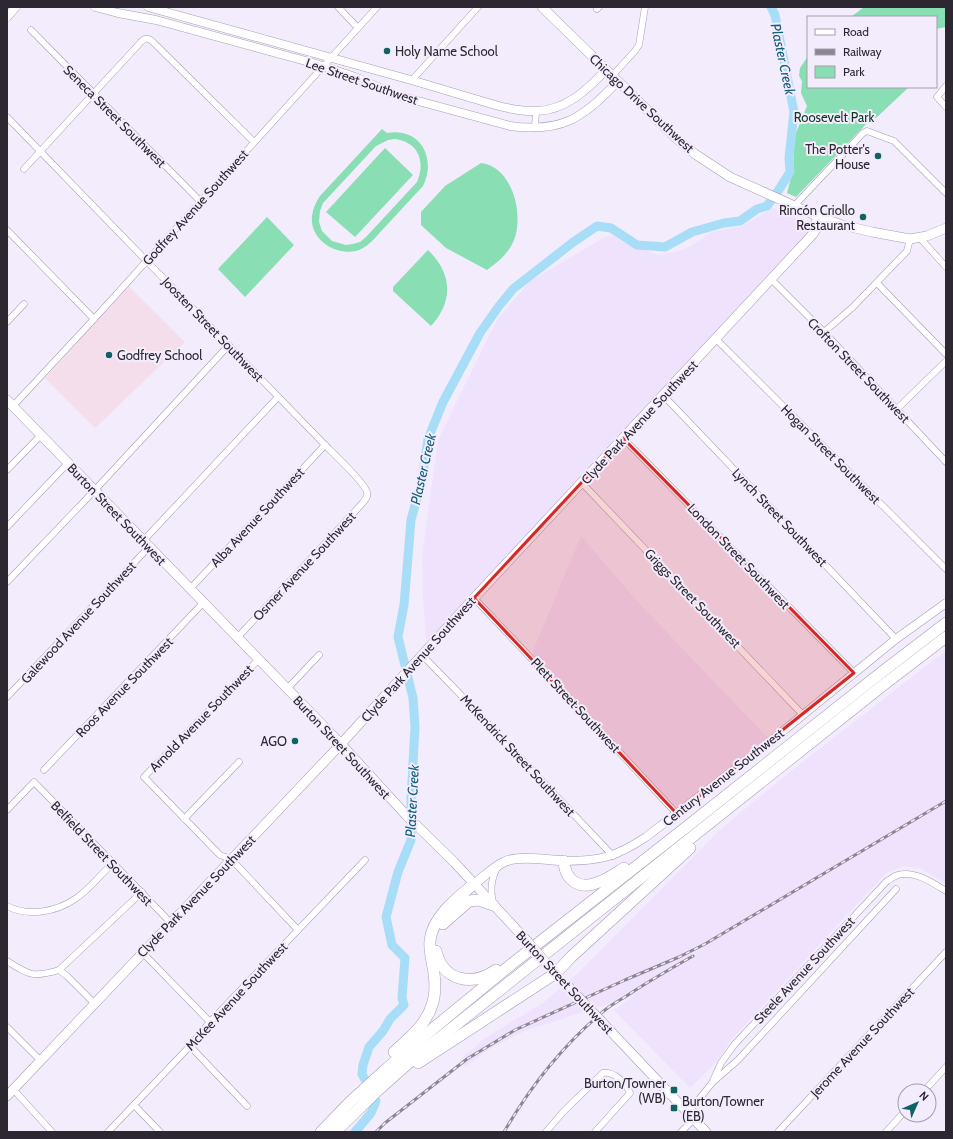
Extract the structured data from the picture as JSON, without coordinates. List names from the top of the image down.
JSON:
{
  "streets": {
    "main road": [
      "Chicago Drive Southwest",
      "Clyde Park Avenue Southwest",
      "Burton Street Southwest",
      "Century Avenue Southwest"
    ],
    "street": [
      "Lee Street Southwest",
      "Seneca Street Southwest",
      "Godfrey Avenue Southwest",
      "Joosten Street Southwest",
      "Crofton Street Southwest",
      "Hogan Street Southwest",
      "Alba Avenue Southwest",
      "Lynch Street Southwest",
      "London Street Southwest",
      "Osmer Avenue Southwest",
      "Griggs Street Southwest",
      "Galewood Avenue Southwest",
      "Roos Avenue Southwest",
      "Plett Street Southwest",
      "Arnold Avenue Southwest",
      "McKendrick Street Southwest",
      "Belfield Street Southwest",
      "Steele Avenue Southwest",
      "McKee Avenue Southwest",
      "Jerome Avenue Southwest"
    ]
  },
  "crossings": [
    ["Lee Street Southwest", "Chicago Drive Southwest"],
    ["Lee Street Southwest", "Godfrey Avenue Southwest"],
    ["Chicago Drive Southwest", "Clyde Park Avenue Southwest"],
    ["Seneca Street Southwest", "Godfrey Avenue Southwest"],
    ["Godfrey Avenue Southwest", "Joosten Street Southwest"],
    ["Godfrey Avenue Southwest", "Burton Street Southwest"],
    ["Joosten Street Southwest", "Alba Avenue Southwest"],
    ["Joosten Street Southwest", "Osmer Avenue Southwest"],
    ["Joosten Street Southwest", "Galewood Avenue Southwest"],
    ["Crofton Street Southwest", "Clyde Park Avenue Southwest"],
    ["Clyde Park Avenue Southwest", "Hogan Street Southwest"],
    ["Clyde Park Avenue Southwest", "Burton Street Southwest"],
    ["Clyde Park Avenue Southwest", "Lynch Street Southwest"],
    ["Clyde Park Avenue Southwest", "London Street Southwest"],
    ["Clyde Park Avenue Southwest", "Griggs Street Southwest"],
    ["Clyde Park Avenue Southwest", "Plett Street Southwest"],
    ["Clyde Park Avenue Southwest", "McKendrick Street Southwest"],
    ["Clyde Park Avenue Southwest", "Belfield Street Southwest"],
    ["Burton Street Southwest", "Alba Avenue Southwest"],
    ["Burton Street Southwest", "Osmer Avenue Southwest"],
    ["Burton Street Southwest", "Galewood Avenue Southwest"],
    ["Burton Street Southwest", "Roos Avenue Southwest"],
    ["Burton Street Southwest", "Arnold Avenue Southwest"],
    ["Burton Street Southwest", "Century Avenue Southwest"],
    ["Burton Street Southwest", "Steele Avenue Southwest"],
    ["Lynch Street Southwest", "Century Avenue Southwest"],
    ["London Street Southwest", "Century Avenue Southwest"],
    ["Griggs Street Southwest", "Century Avenue Southwest"],
    ["Plett Street Southwest", "Century Avenue Southwest"],
    ["McKendrick Street Southwest", "Century Avenue Southwest"]
  ],
  "water": ["Plaster Creek"],
  "parks": ["Roosevelt Park"],
  "places": {
    "other": [
      "Holy Name School",
      "The Potter's House",
      "Rincón Criollo Restaurant",
      "Godfrey School",
      "AGO"
    ],
    "transit": ["Burton/Towner (WB)", "Burton/Towner (EB)"]
  },
  "legend": ["Road", "Railway", "Park"],
  "north": "top right"
}
